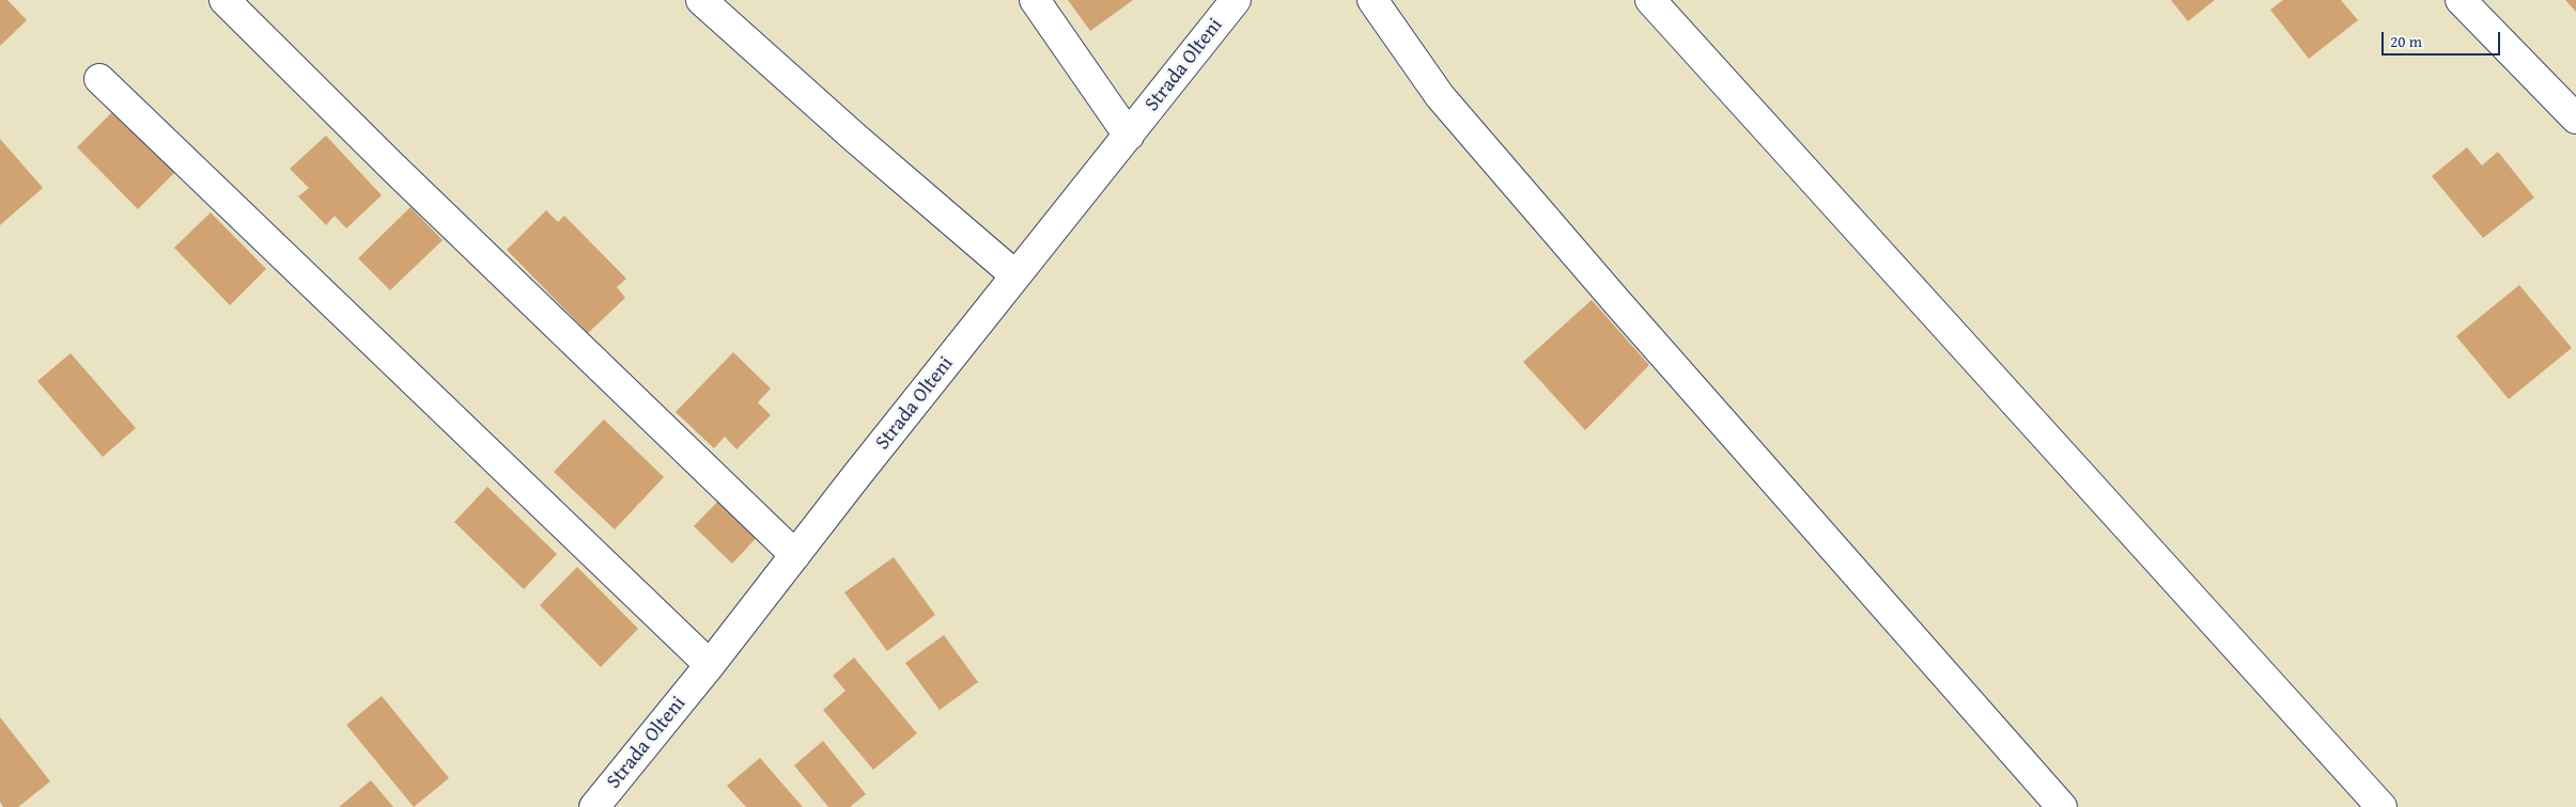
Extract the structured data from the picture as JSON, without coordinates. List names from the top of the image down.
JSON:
{
  "streets": {
    "street": ["Strada Olteni"]
  },
  "scale_bar": "20 m"
}
